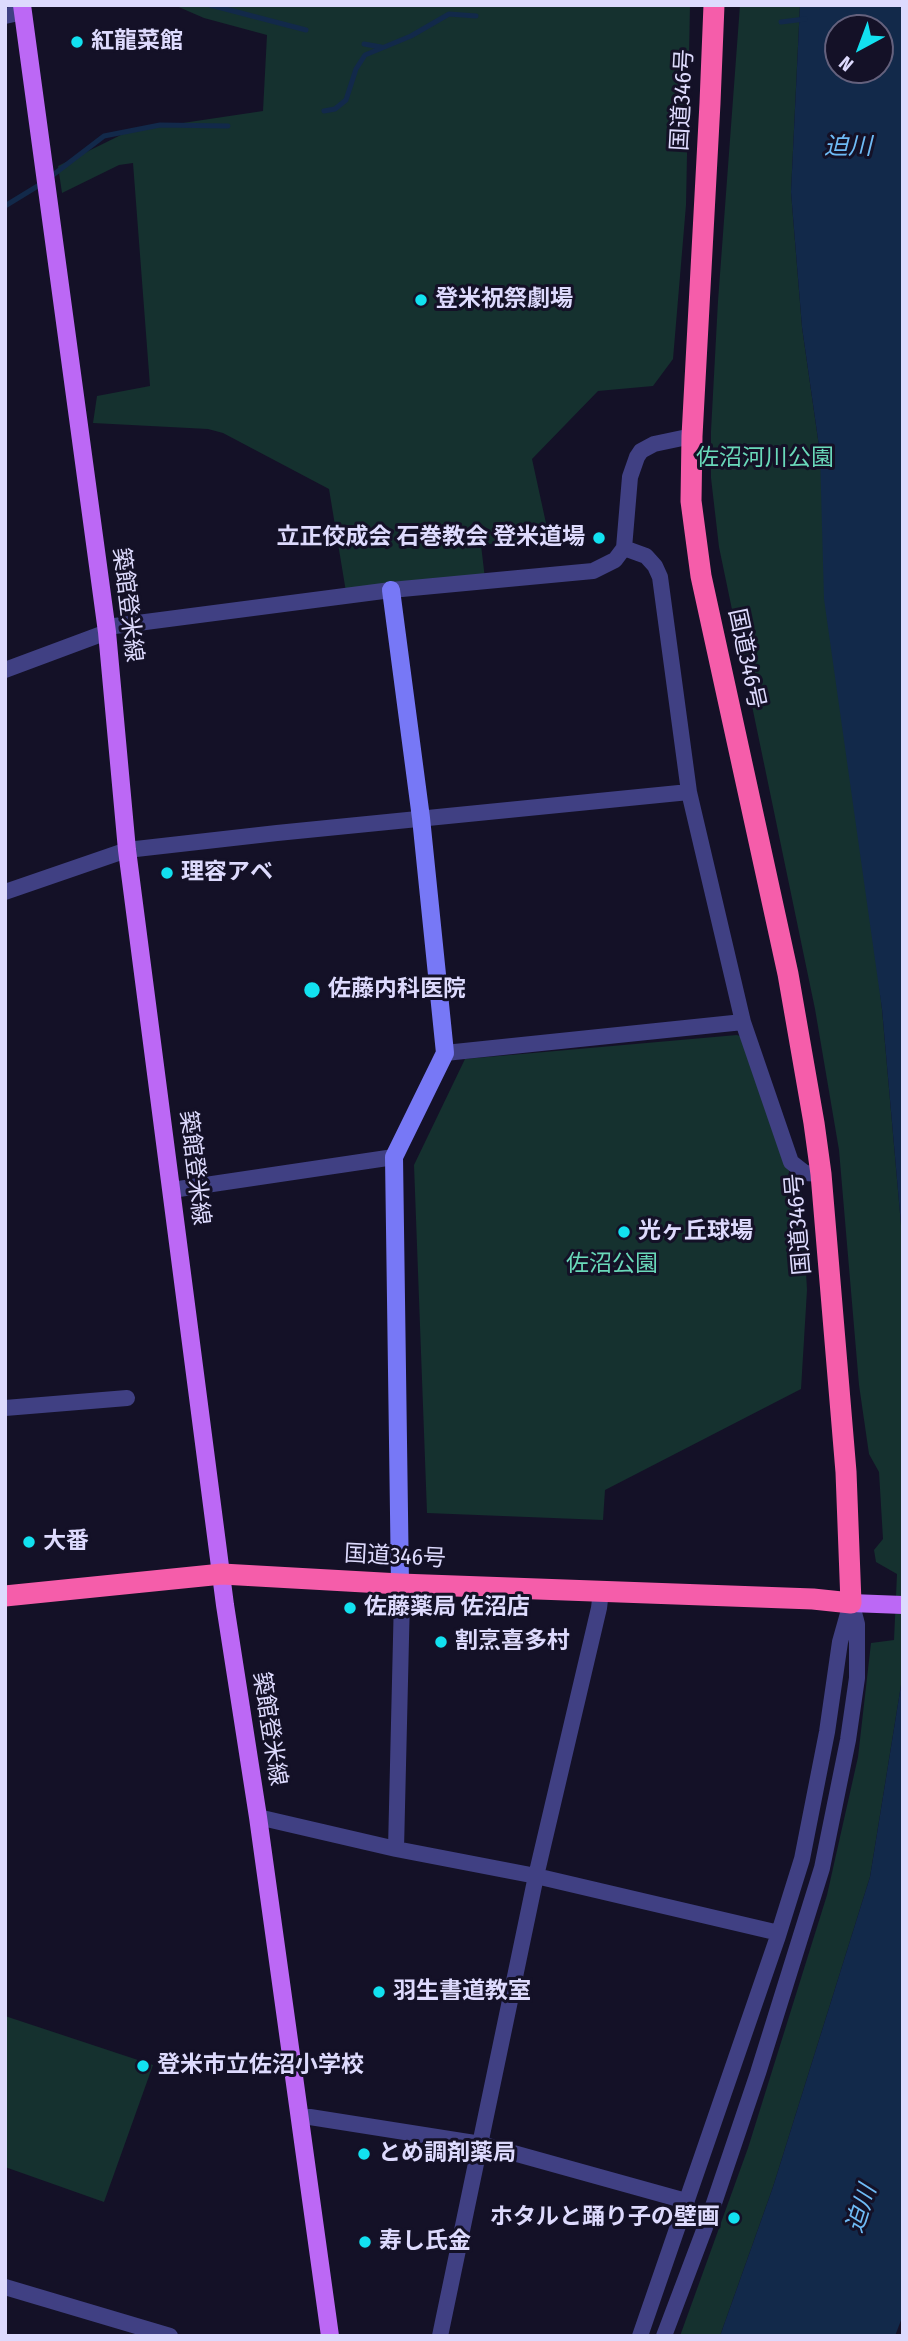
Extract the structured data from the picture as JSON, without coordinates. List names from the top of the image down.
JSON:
{
  "streets": {
    "highway": ["国道346号"],
    "main road": ["築館登米線"]
  },
  "crossings": [
    ["国道346号", "築館登米線"]
  ],
  "water": ["迫川"],
  "parks": ["佐沼河川公園", "佐沼公園"],
  "places": [
    "紅龍菜館",
    "登米祝祭劇場",
    "立正佼成会 石巻教会 登米道場",
    "理容アベ",
    "佐藤内科医院",
    "光ヶ丘球場",
    "大番",
    "佐藤薬局 佐沼店",
    "割烹喜多村",
    "羽生書道教室",
    "登米市立佐沼小学校",
    "とめ調剤薬局",
    "ホタルと踊り子の壁画",
    "寿し氏金"
  ],
  "north": "bottom left"
}
